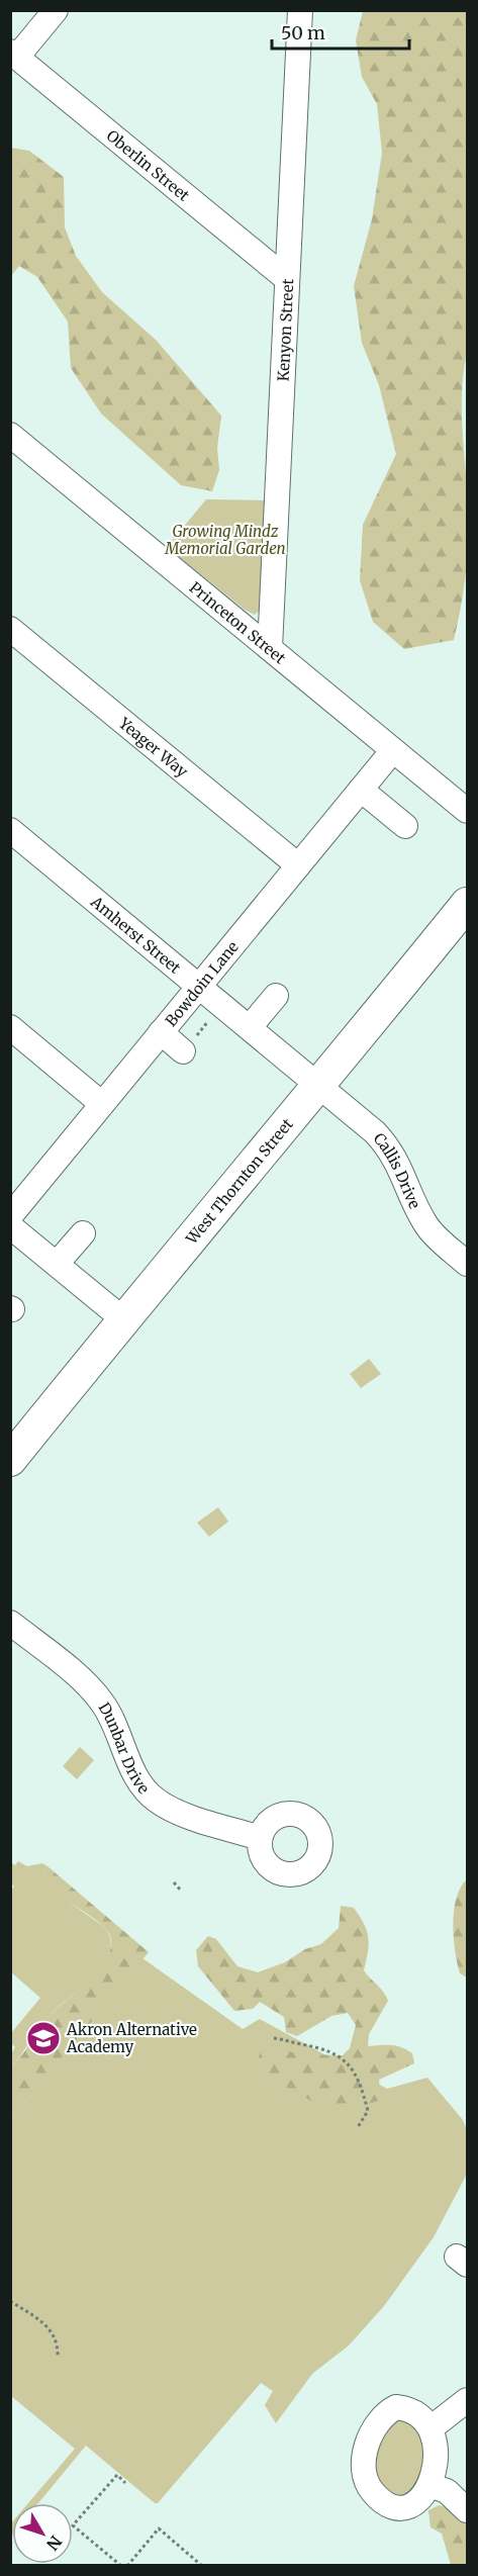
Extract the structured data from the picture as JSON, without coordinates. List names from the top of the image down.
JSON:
{
  "streets": {
    "main road": ["West Thornton Street"],
    "street": [
      "Oberlin Street",
      "Kenyon Street",
      "Princeton Street",
      "Yeager Way",
      "Amherst Street",
      "Bowdoin Lane",
      "Callis Drive",
      "Dunbar Drive"
    ]
  },
  "crossings": [
    ["Oberlin Street", "Kenyon Street"],
    ["Kenyon Street", "Princeton Street"],
    ["Princeton Street", "Bowdoin Lane"],
    ["Yeager Way", "Bowdoin Lane"],
    ["Amherst Street", "Bowdoin Lane"],
    ["Amherst Street", "Callis Drive"],
    ["Amherst Street", "West Thornton Street"],
    ["Callis Drive", "West Thornton Street"]
  ],
  "parks": ["Growing Mindz Memorial Garden"],
  "places": {
    "school or university": ["Akron Alternative Academy"]
  },
  "scale_bar": "50 m",
  "north": "bottom right"
}
